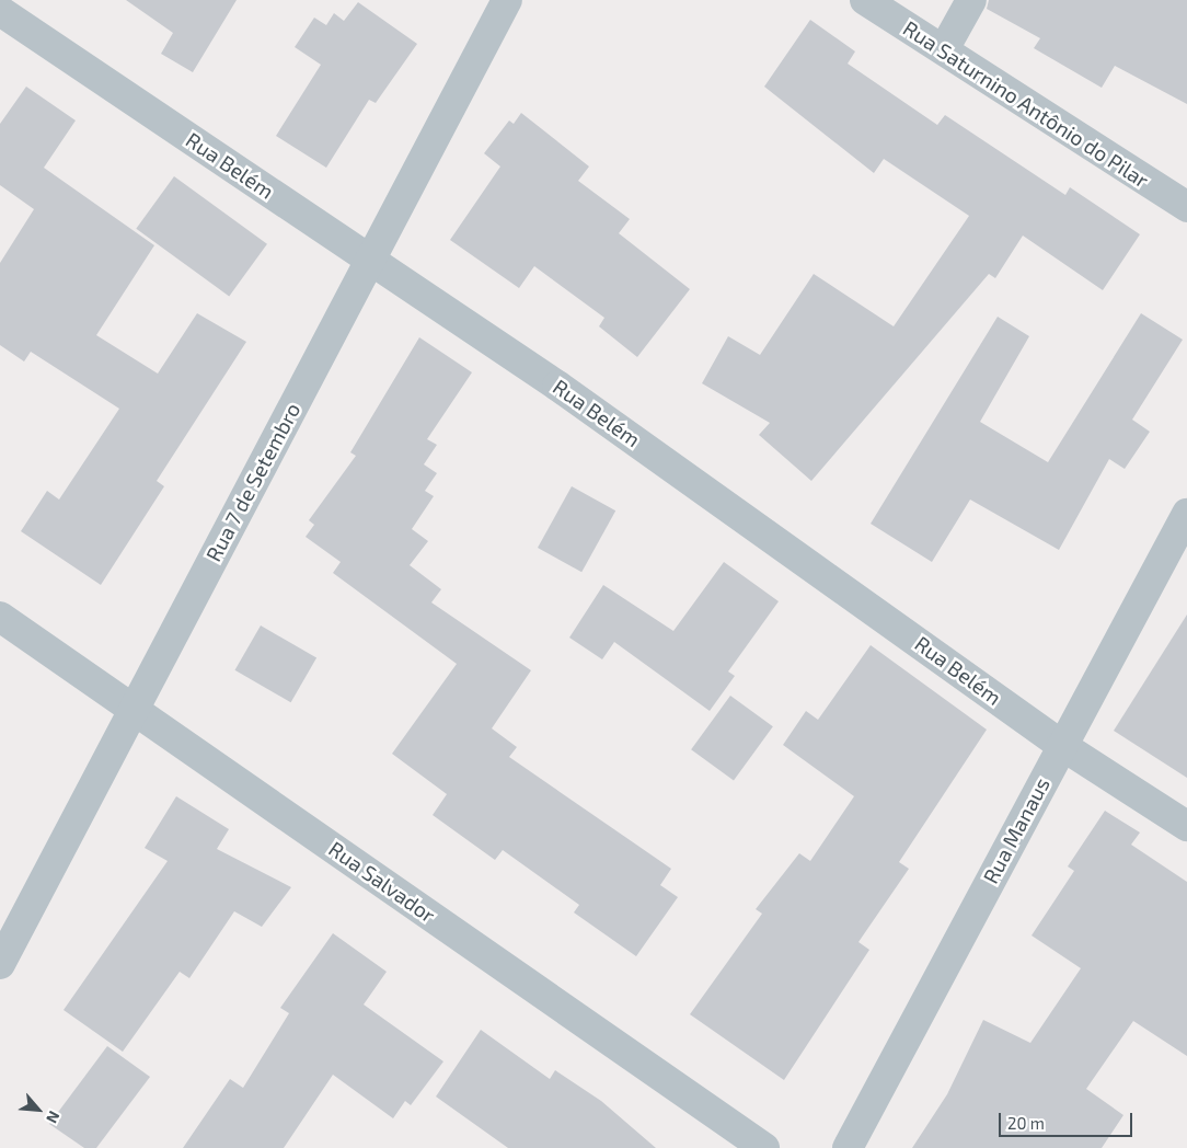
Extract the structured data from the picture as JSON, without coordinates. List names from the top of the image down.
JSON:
{
  "streets": {
    "street": [
      "Rua Saturnino Antônio do Pilar",
      "Rua Belém",
      "Rua 7 de Setembro",
      "Rua Manaus",
      "Rua Salvador"
    ]
  },
  "crossings": [
    ["Rua Belém", "Rua 7 de Setembro"],
    ["Rua Belém", "Rua Manaus"],
    ["Rua 7 de Setembro", "Rua Salvador"]
  ],
  "scale_bar": "20 m",
  "north": "bottom right"
}
